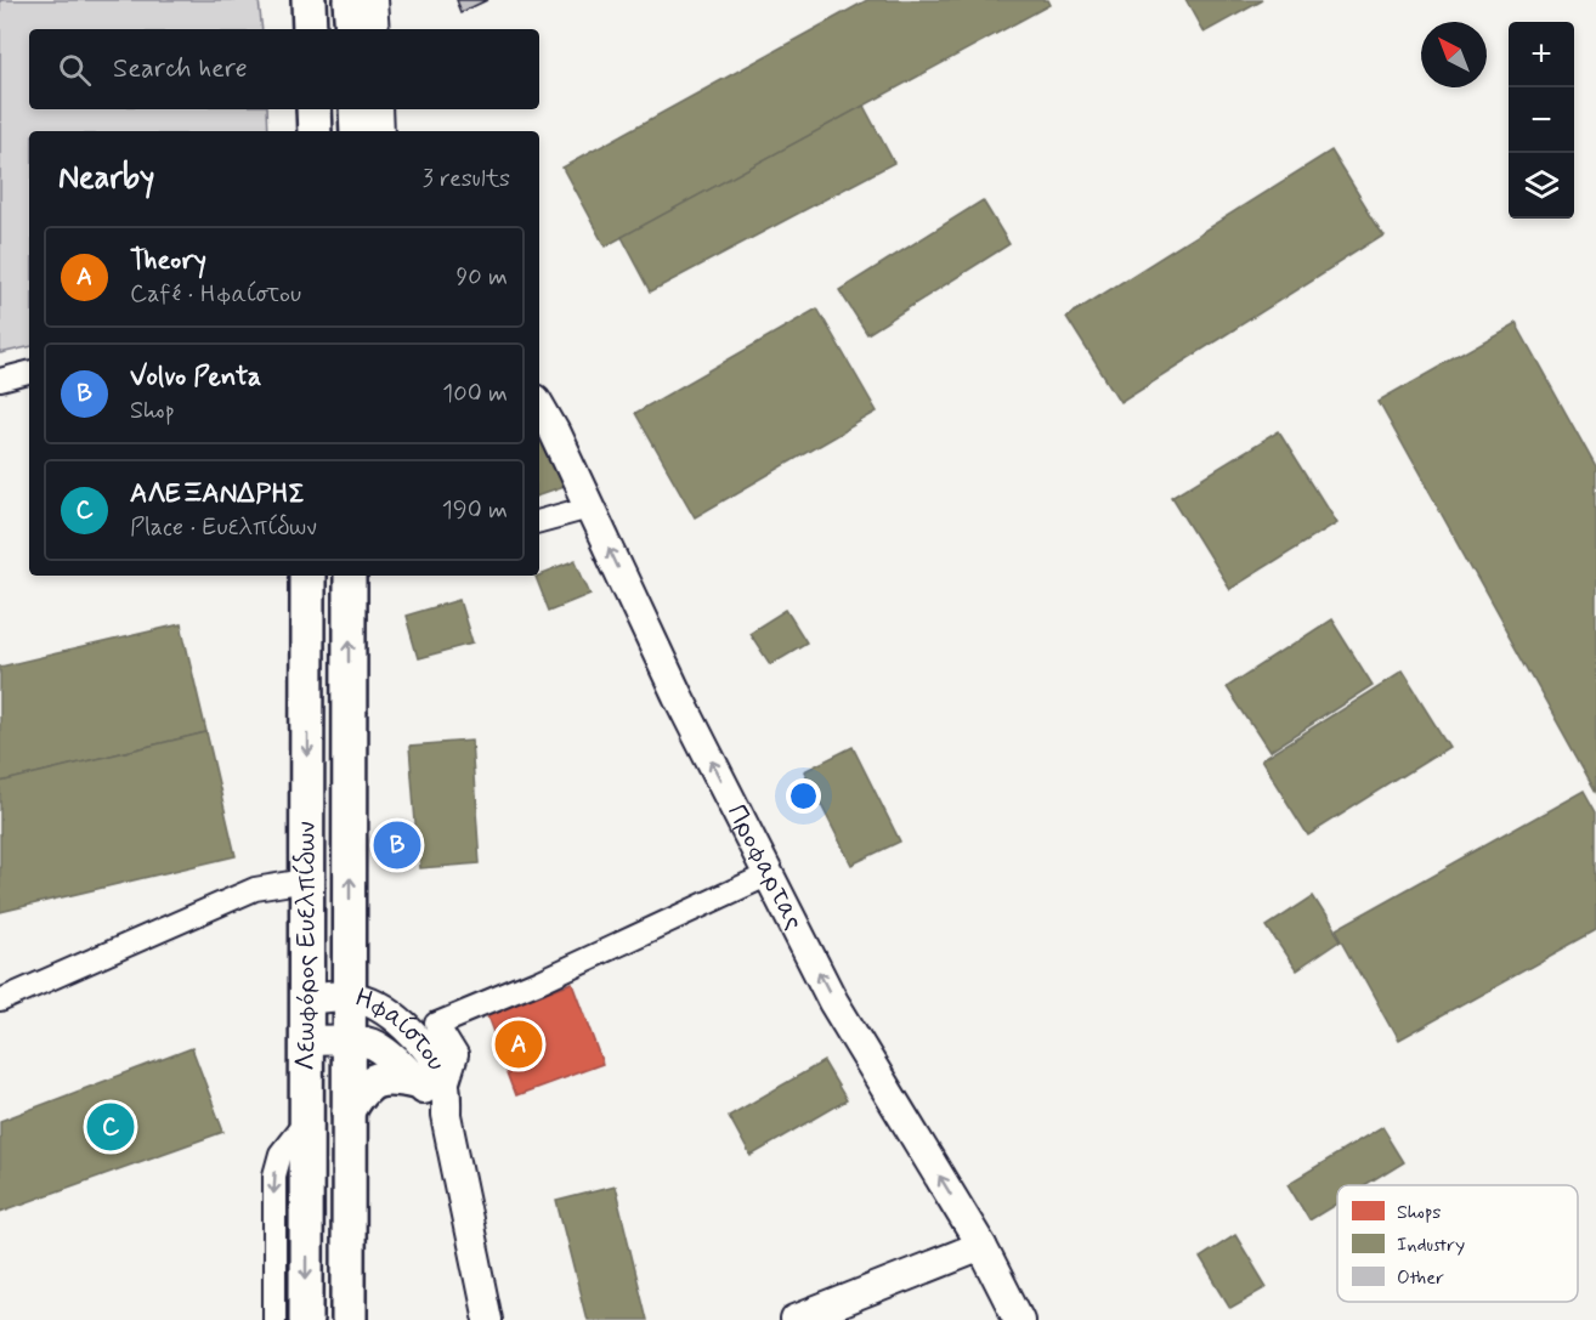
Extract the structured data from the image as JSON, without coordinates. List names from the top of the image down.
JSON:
{
  "streets": {
    "main road": ["Λεωφόρος Ευελπίδων"],
    "street": ["Προφαρτας", "Ηφαίστου"]
  },
  "crossings": [
    ["Λεωφόρος Ευελπίδων", "Ηφαίστου"]
  ],
  "one_way": ["Προφαρτας"],
  "legend": ["Shops", "Industry", "Other"],
  "north": "top left",
  "page": {
    "map_buttons": ["+", "−"],
    "search": "Search here",
    "heading": ["Nearby", "3 results"],
    "list": [
      {
        "mark": "A",
        "name": "Theory",
        "note": "Café · Ηφαίστου",
        "value": "90 m"
      },
      {
        "mark": "B",
        "name": "Volvo Penta",
        "note": "Shop",
        "value": "100 m"
      },
      {
        "mark": "C",
        "name": "ΑΛΕΞΑΝΔΡΗΣ",
        "note": "Place · Ευελπίδων",
        "value": "190 m"
      }
    ],
    "pins": ["B", "A", "C"]
  }
}
